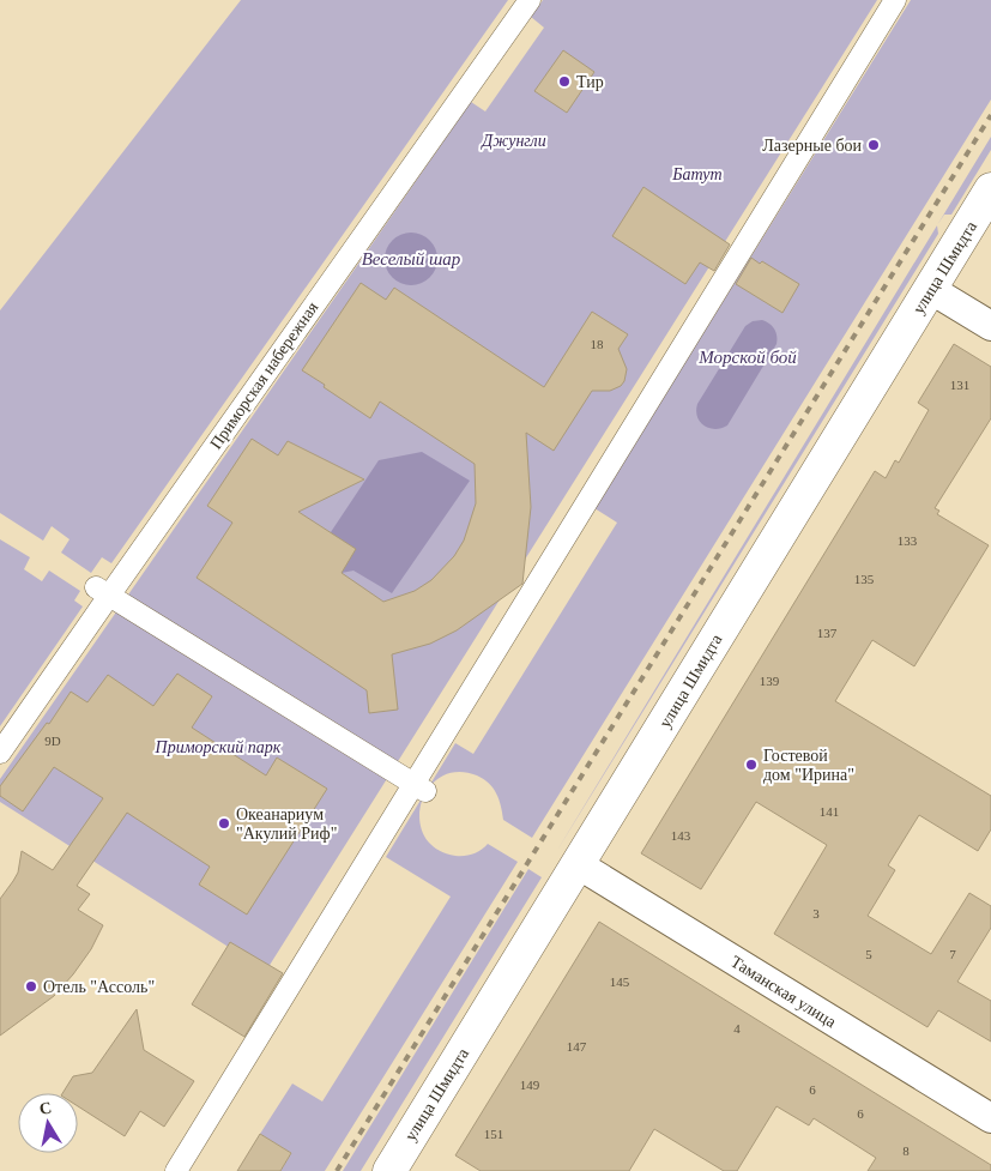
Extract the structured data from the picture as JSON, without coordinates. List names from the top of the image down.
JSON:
{
  "streets": {
    "street": ["улица Шмидта", "Приморская набережная", "Таманская улица"]
  },
  "crossings": [
    ["улица Шмидта", "Таманская улица"]
  ],
  "water": ["Веселый шар", "Морской бой"],
  "parks": ["Джунгли", "Батут", "Приморский парк"],
  "places": [
    "Тир",
    "Лазерные бои",
    "Гостевой дом \"Ирина\"",
    "Океанариум \"Акулий Риф\"",
    "Отель \"Ассоль\""
  ],
  "house_numbers": [
    "18",
    "131",
    "133",
    "135",
    "137",
    "139",
    "9D",
    "141",
    "143",
    "3",
    "5",
    "7",
    "145",
    "4",
    "147",
    "149",
    "6",
    "6",
    "151",
    "8"
  ],
  "north": "top"
}
